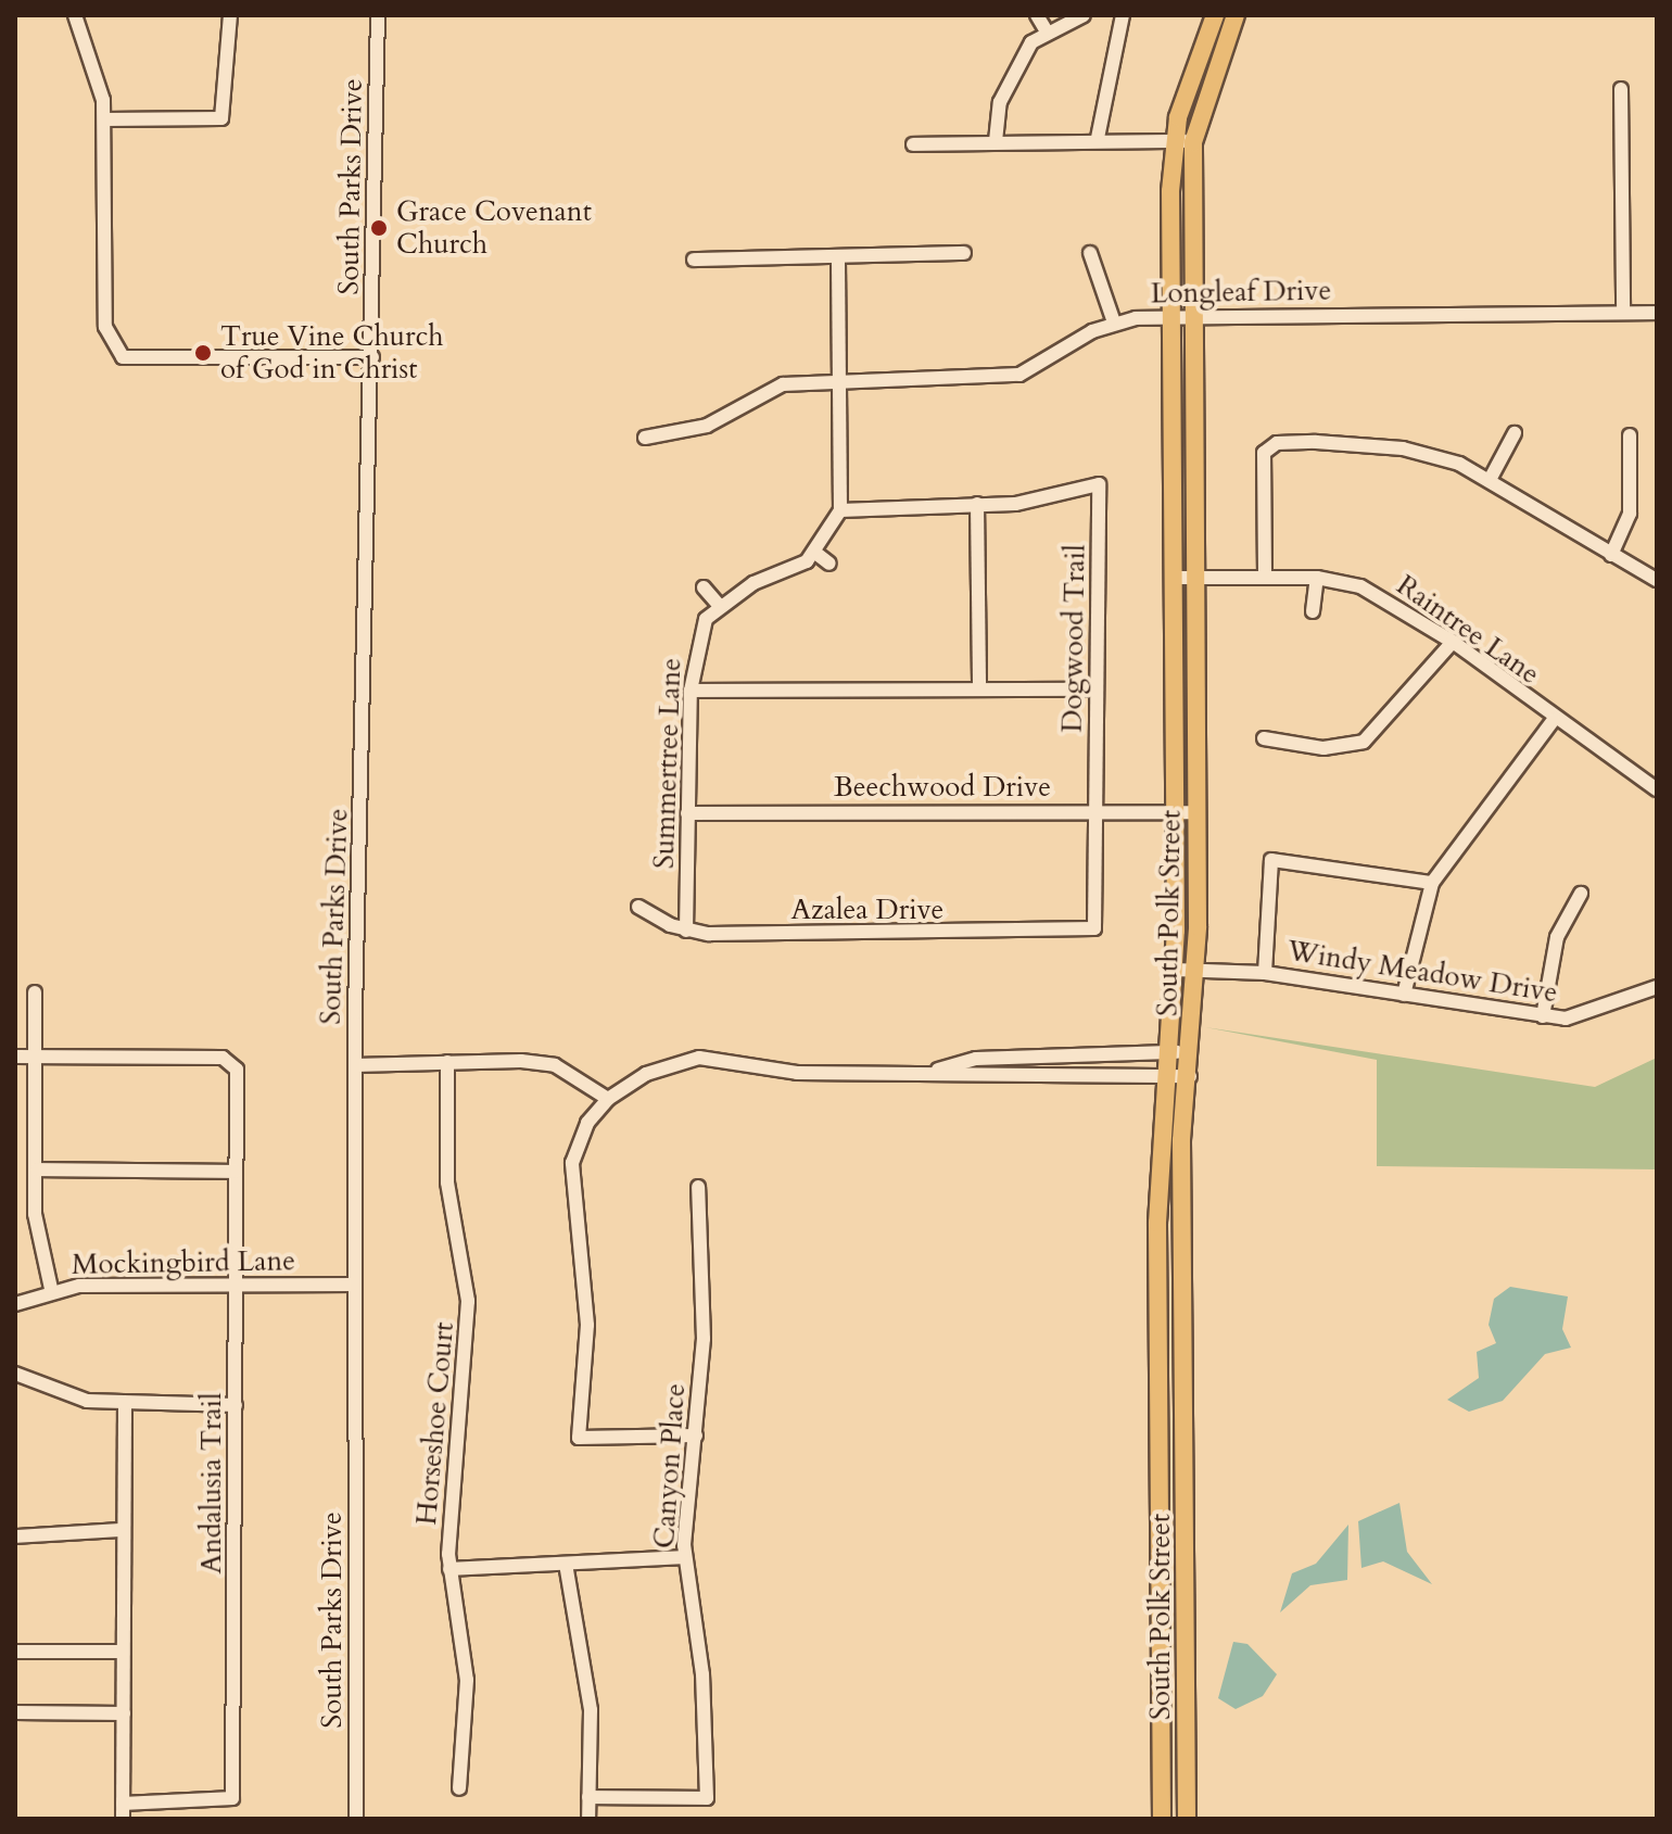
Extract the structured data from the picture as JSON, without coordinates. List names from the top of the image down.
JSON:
{
  "streets": {
    "main road": ["South Polk Street"],
    "street": [
      "South Parks Drive",
      "Longleaf Drive",
      "Raintree Lane",
      "Dogwood Trail",
      "Summertree Lane",
      "Beechwood Drive",
      "Azalea Drive",
      "Windy Meadow Drive",
      "Mockingbird Lane",
      "Horseshoe Court",
      "Canyon Place",
      "Andalusia Trail"
    ]
  },
  "crossings": [
    ["South Parks Drive", "Mockingbird Lane"],
    ["Longleaf Drive", "South Polk Street"],
    ["Raintree Lane", "South Polk Street"],
    ["Dogwood Trail", "Beechwood Drive"],
    ["Dogwood Trail", "Azalea Drive"],
    ["Summertree Lane", "Beechwood Drive"],
    ["Summertree Lane", "Azalea Drive"],
    ["Beechwood Drive", "South Polk Street"],
    ["South Polk Street", "Windy Meadow Drive"],
    ["Mockingbird Lane", "Andalusia Trail"]
  ],
  "places": ["Grace Covenant Church", "True Vine Church of God in Christ"]
}
